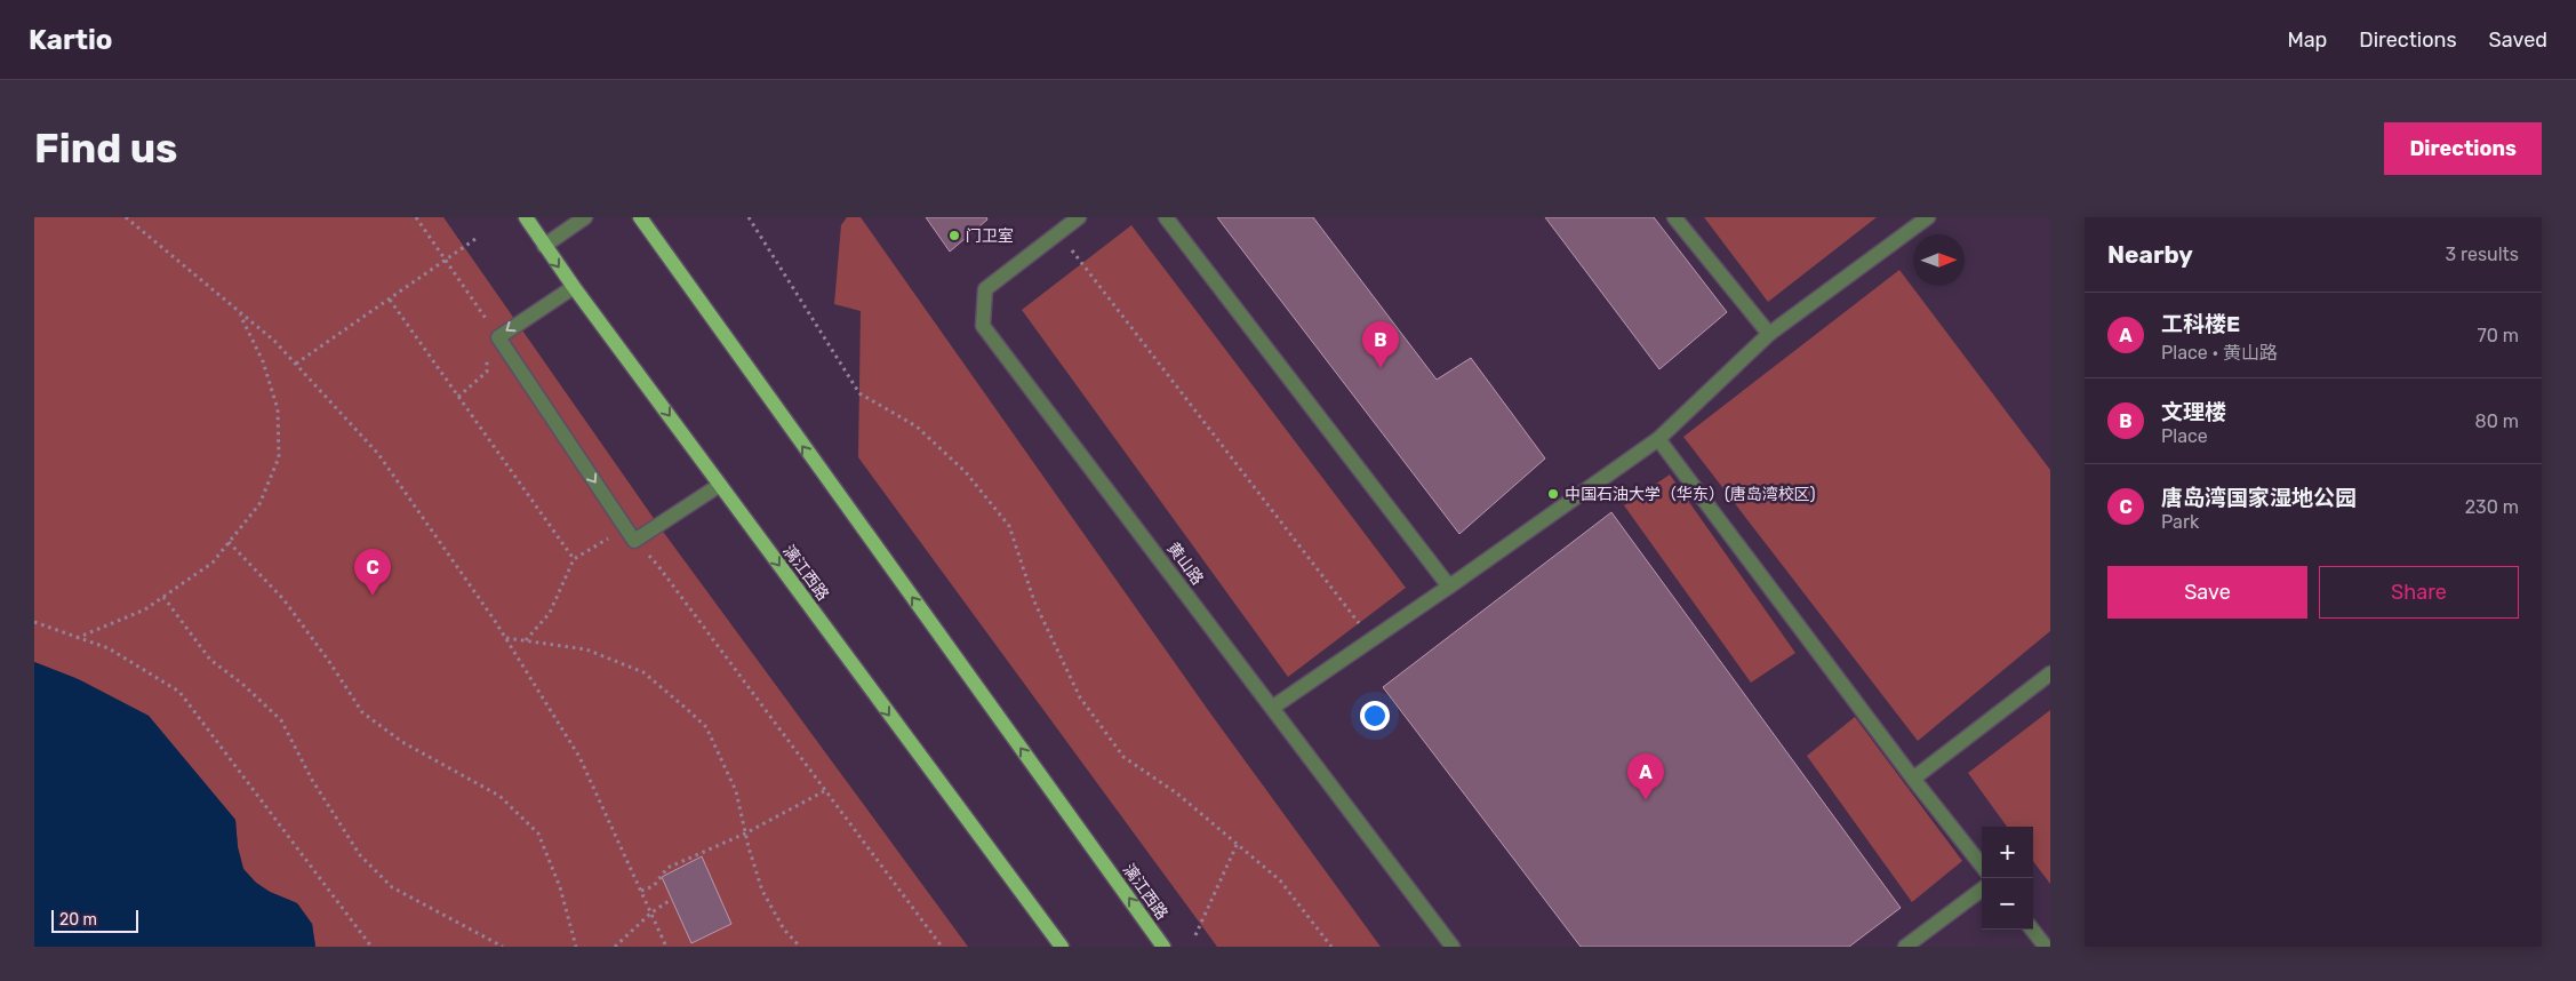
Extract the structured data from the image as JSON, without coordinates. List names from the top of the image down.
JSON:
{
  "streets": {
    "main road": ["漓江西路"],
    "street": ["黄山路"]
  },
  "places": ["门卫室", "中国石油大学（华东）(唐岛湾校区)"],
  "scale_bar": "20 m",
  "north": "right",
  "page": {
    "header": "Kartio",
    "nav": ["Map", "Directions", "Saved"],
    "buttons": [
      "Directions",
      ["Save", "Share"]
    ],
    "title": "Find us",
    "heading": ["Nearby", "3 results"],
    "list": [
      {
        "mark": "A",
        "name": "工科楼E",
        "note": "Place · 黄山路",
        "value": "70 m"
      },
      {
        "mark": "B",
        "name": "文理楼",
        "note": "Place",
        "value": "80 m"
      },
      {
        "mark": "C",
        "name": "唐岛湾国家湿地公园",
        "note": "Park",
        "value": "230 m"
      }
    ],
    "pins": ["B", "C", "A"],
    "map_buttons": ["+", "−"],
    "scale": "20 m"
  }
}
